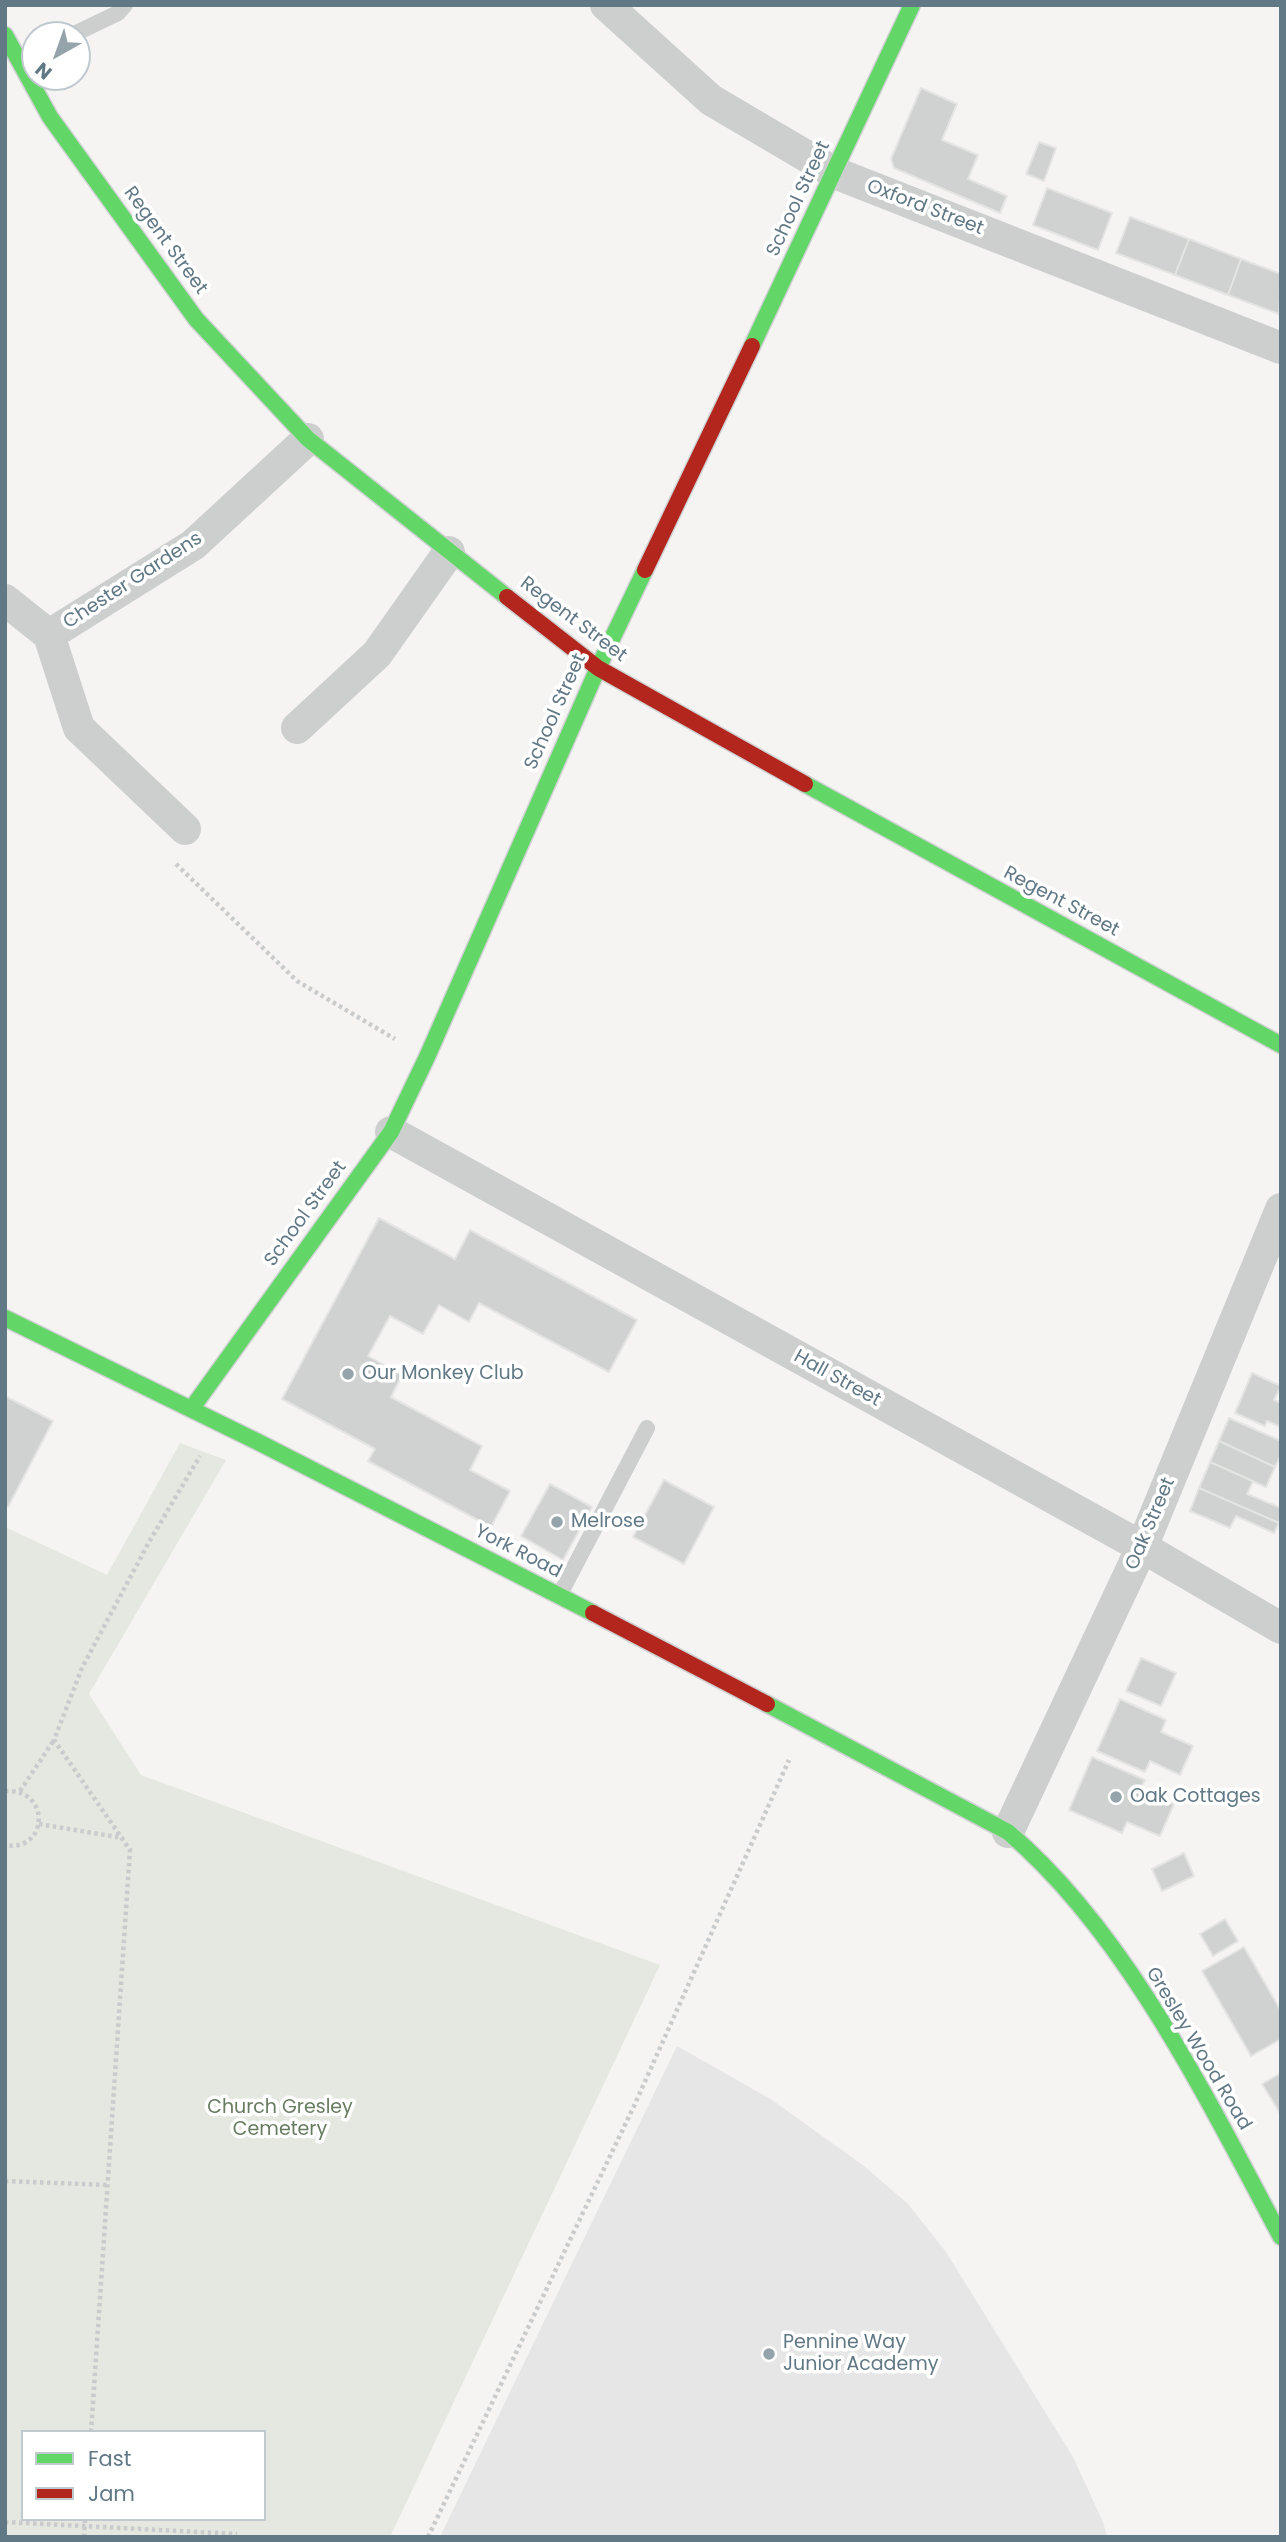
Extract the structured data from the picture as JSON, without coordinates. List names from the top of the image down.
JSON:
{
  "streets": {
    "street": [
      "School Street",
      "Oxford Street",
      "Regent Street",
      "Chester Gardens",
      "Hall Street",
      "Oak Street",
      "York Road",
      "Gresley Wood Road"
    ]
  },
  "crossings": [
    ["School Street", "Oxford Street"],
    ["School Street", "Regent Street"],
    ["School Street", "Hall Street"],
    ["School Street", "York Road"],
    ["Regent Street", "Chester Gardens"],
    ["Hall Street", "Oak Street"],
    ["Oak Street", "York Road"],
    ["Oak Street", "Gresley Wood Road"],
    ["York Road", "Gresley Wood Road"]
  ],
  "parks": ["Church Gresley Cemetery"],
  "places": [
    "Our Monkey Club",
    "Melrose",
    "Oak Cottages",
    "Pennine Way Junior Academy"
  ],
  "legend": ["Fast", "Jam"],
  "north": "bottom left"
}
